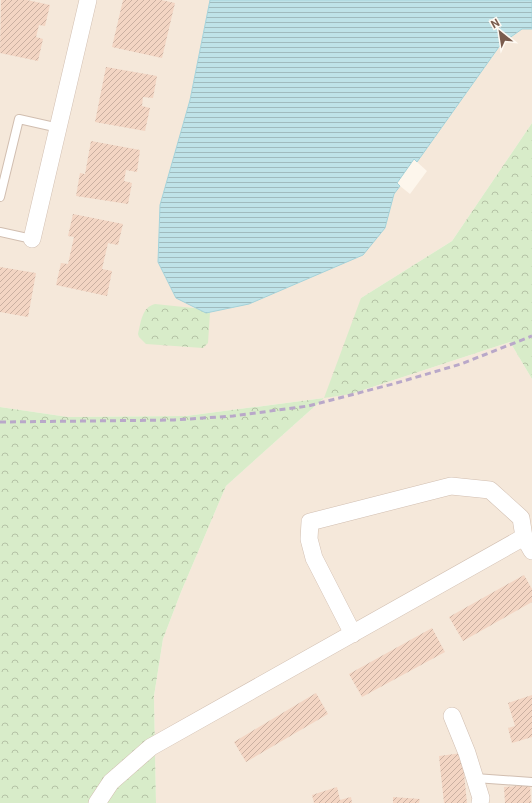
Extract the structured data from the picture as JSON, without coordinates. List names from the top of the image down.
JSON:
{
  "north": "top left"
}
